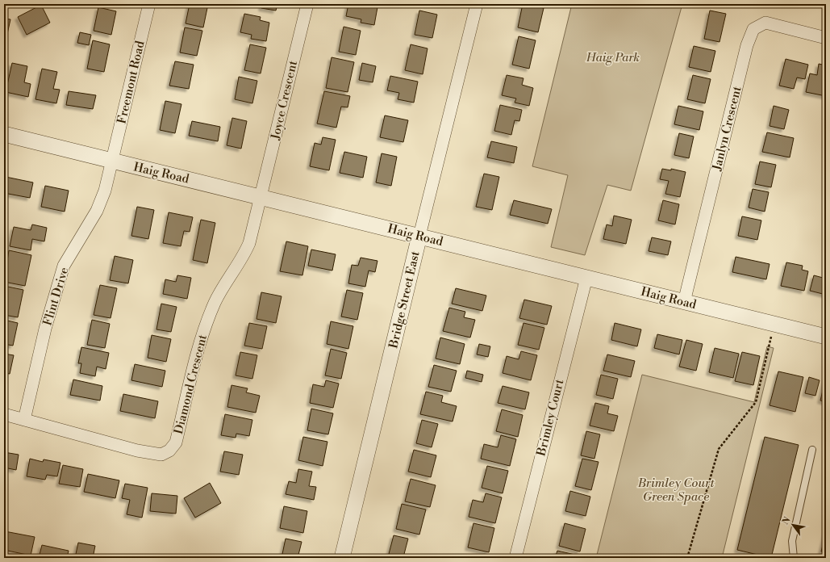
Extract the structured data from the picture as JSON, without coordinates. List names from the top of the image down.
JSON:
{
  "streets": {
    "street": [
      "Freemont Road",
      "Joyce Crescent",
      "Janlyn Crescent",
      "Haig Road",
      "Flint Drive",
      "Bridge Street East",
      "Diamond Crescent",
      "Brimley Court"
    ]
  },
  "crossings": [
    ["Freemont Road", "Haig Road"],
    ["Freemont Road", "Flint Drive"],
    ["Joyce Crescent", "Haig Road"],
    ["Joyce Crescent", "Diamond Crescent"],
    ["Janlyn Crescent", "Haig Road"],
    ["Haig Road", "Flint Drive"],
    ["Haig Road", "Bridge Street East"],
    ["Haig Road", "Diamond Crescent"],
    ["Haig Road", "Brimley Court"],
    ["Flint Drive", "Diamond Crescent"]
  ],
  "parks": ["Haig Park", "Brimley Court Green Space"],
  "north": "top left"
}
